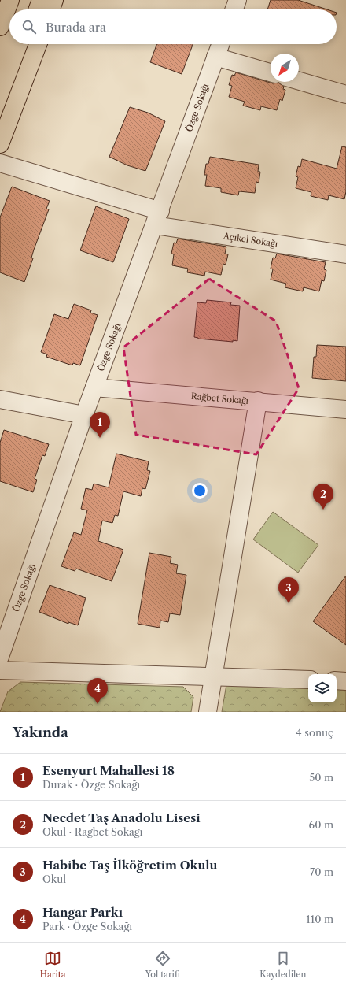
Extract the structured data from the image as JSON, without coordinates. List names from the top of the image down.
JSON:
{
  "streets": {
    "street": ["Özge Sokağı", "Açıkel Sokağı", "Rağbet Sokağı"]
  },
  "crossings": [
    ["Özge Sokağı", "Açıkel Sokağı"],
    ["Özge Sokağı", "Rağbet Sokağı"]
  ],
  "north": "bottom left",
  "page": {
    "search": "Burada ara",
    "pins": [
      "1",
      "2",
      "3",
      "4"
    ],
    "heading": ["Yakında", "4 sonuç"],
    "list": [
      {
        "mark": "1",
        "name": "Esenyurt Mahallesi 18",
        "note": "Durak · Özge Sokağı",
        "value": "50 m"
      },
      {
        "mark": "2",
        "name": "Necdet Taş Anadolu Lisesi",
        "note": "Okul · Rağbet Sokağı",
        "value": "60 m"
      },
      {
        "mark": "3",
        "name": "Habibe Taş İlköğretim Okulu",
        "note": "Okul",
        "value": "70 m"
      },
      {
        "mark": "4",
        "name": "Hangar Parkı",
        "note": "Park · Özge Sokağı",
        "value": "110 m"
      }
    ],
    "nav": ["Harita", "Yol tarifi", "Kaydedilen"]
  }
}
